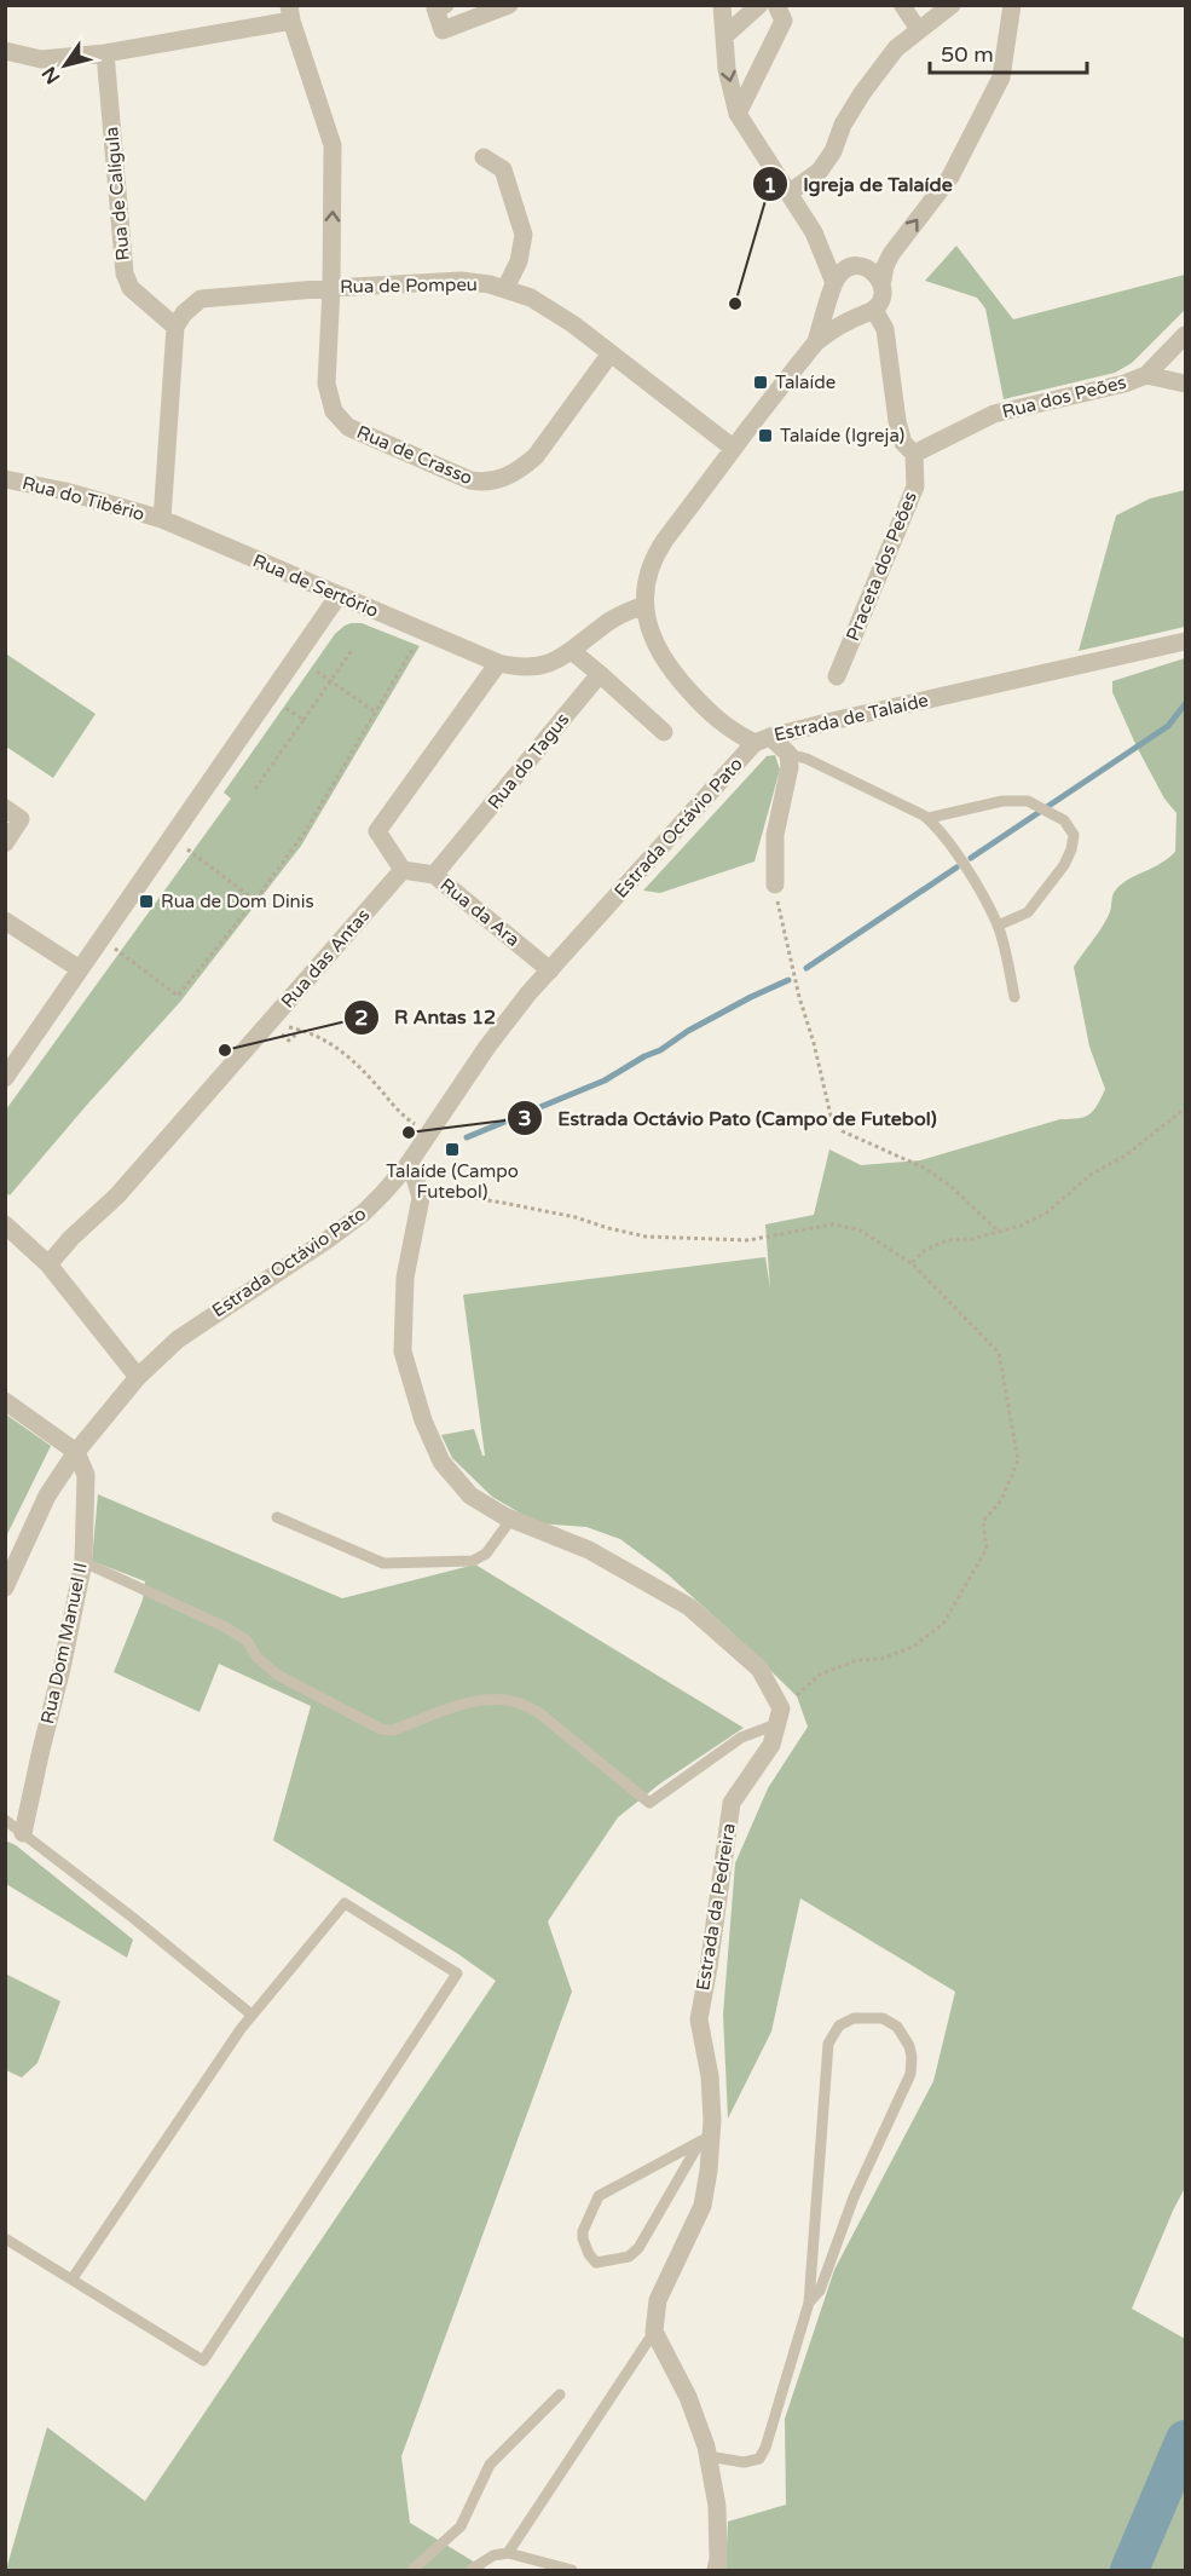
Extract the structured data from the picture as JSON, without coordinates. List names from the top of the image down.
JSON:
{
  "streets": {
    "street": [
      "Rua de Calígula",
      "Rua de Pompeu",
      "Rua dos Peões",
      "Rua de Crasso",
      "Rua do Tibério",
      "Praceta dos Peões",
      "Rua de Sertório",
      "Estrada de Talaíde",
      "Rua do Tagus",
      "Estrada Octávio Pato",
      "Rua da Ara",
      "Rua das Antas",
      "Rua Dom Manuel II",
      "Estrada da Pedreira"
    ]
  },
  "crossings": [
    ["Rua de Calígula", "Rua de Pompeu"],
    ["Rua de Pompeu", "Rua de Crasso"],
    ["Rua de Pompeu", "Estrada de Talaíde"],
    ["Rua dos Peões", "Praceta dos Peões"],
    ["Rua do Tibério", "Rua de Sertório"],
    ["Rua de Sertório", "Estrada de Talaíde"],
    ["Estrada de Talaíde", "Estrada Octávio Pato"],
    ["Rua do Tagus", "Rua da Ara"],
    ["Estrada Octávio Pato", "Rua da Ara"],
    ["Estrada Octávio Pato", "Rua Dom Manuel II"],
    ["Rua da Ara", "Rua das Antas"]
  ],
  "one_way": ["Rua de Crasso"],
  "places": {
    "other": ["Igreja de Talaíde", "R Antas 12", "Estrada Octávio Pato (Campo de Futebol)"],
    "transit": [
      "Talaíde",
      "Talaíde (Igreja)",
      "Rua de Dom Dinis",
      "Talaíde (Campo Futebol)"
    ]
  },
  "scale_bar": "50 m",
  "north": "bottom left"
}
